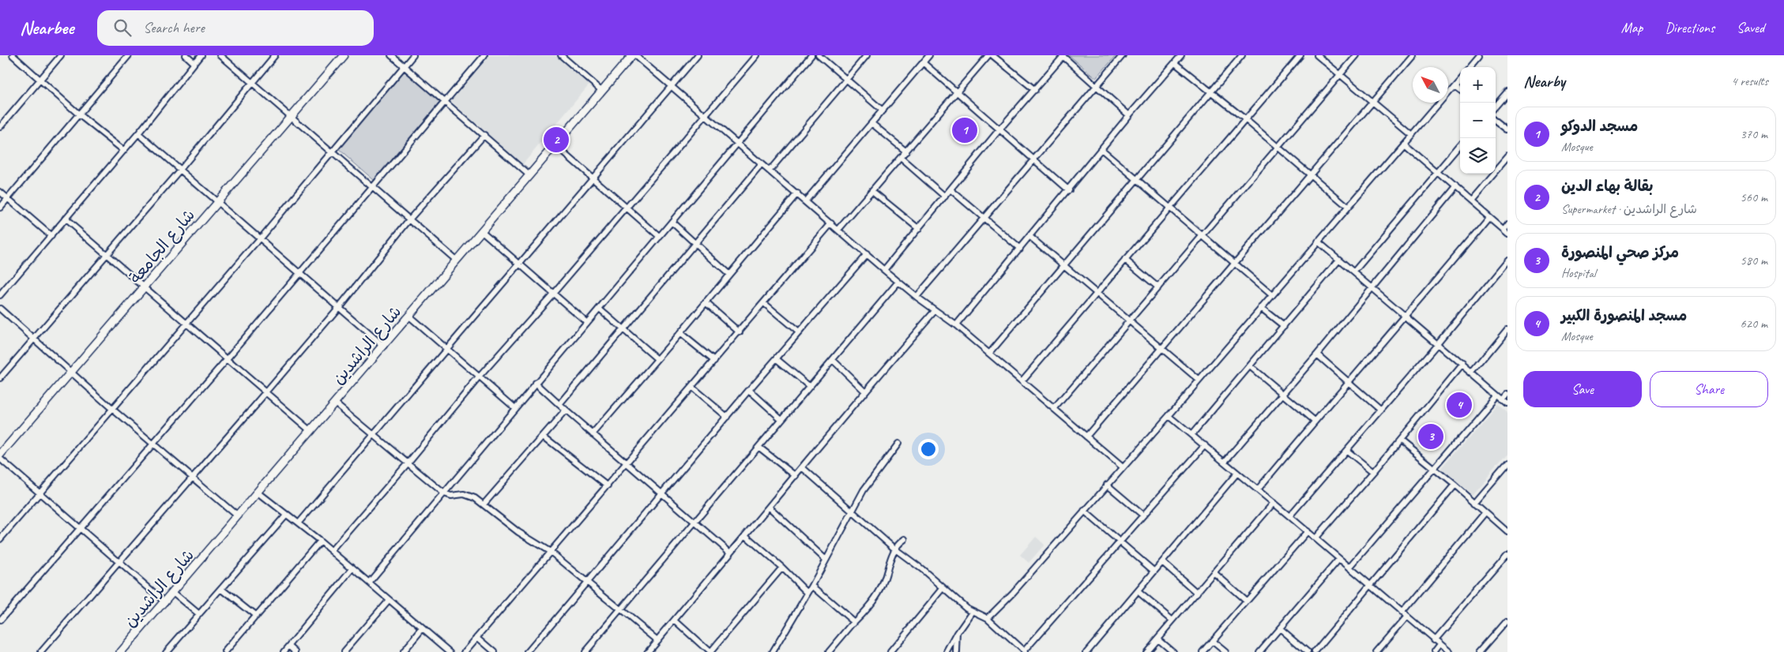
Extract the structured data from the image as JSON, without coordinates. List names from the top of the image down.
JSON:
{
  "streets": {
    "street": ["شارع الجامعة", "شارع الراشدين"]
  },
  "north": "top left",
  "page": {
    "header": "Nearbee",
    "search": "Search here",
    "nav": ["Map", "Directions", "Saved"],
    "heading": ["Nearby", "4 results"],
    "map_buttons": ["+", "−"],
    "list": [
      {
        "mark": "1",
        "name": "مسجد الدوكو",
        "note": "Mosque",
        "value": "370 m"
      },
      {
        "mark": "2",
        "name": "بقالة بهاء الدين",
        "note": "Supermarket · شارع الراشدين",
        "value": "560 m"
      },
      {
        "mark": "3",
        "name": "مركز صحي المنصورة",
        "note": "Hospital",
        "value": "580 m"
      },
      {
        "mark": "4",
        "name": "مسجد المنصورة الكبير",
        "note": "Mosque",
        "value": "620 m"
      }
    ],
    "pins": [
      "1",
      "2",
      "4",
      "3"
    ],
    "buttons": ["Save", "Share"]
  }
}
